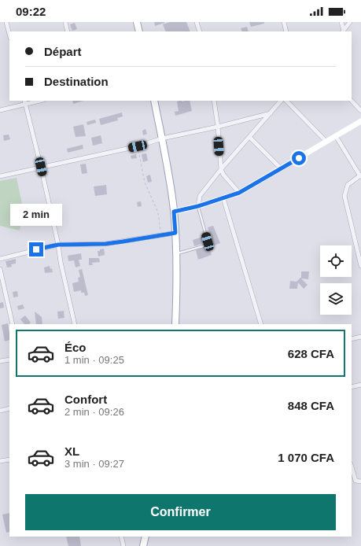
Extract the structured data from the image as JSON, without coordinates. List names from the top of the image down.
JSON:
{
  "page": {
    "status": "09:22",
    "banner": ["Départ", "Destination"],
    "bubble": "2 min",
    "list": [
      {
        "name": "Éco",
        "note": "1 min · 09:25",
        "value": "628 CFA"
      },
      {
        "name": "Confort",
        "note": "2 min · 09:26",
        "value": "848 CFA"
      },
      {
        "name": "XL",
        "note": "3 min · 09:27",
        "value": "1 070 CFA"
      }
    ],
    "buttons": "Confirmer"
  }
}
